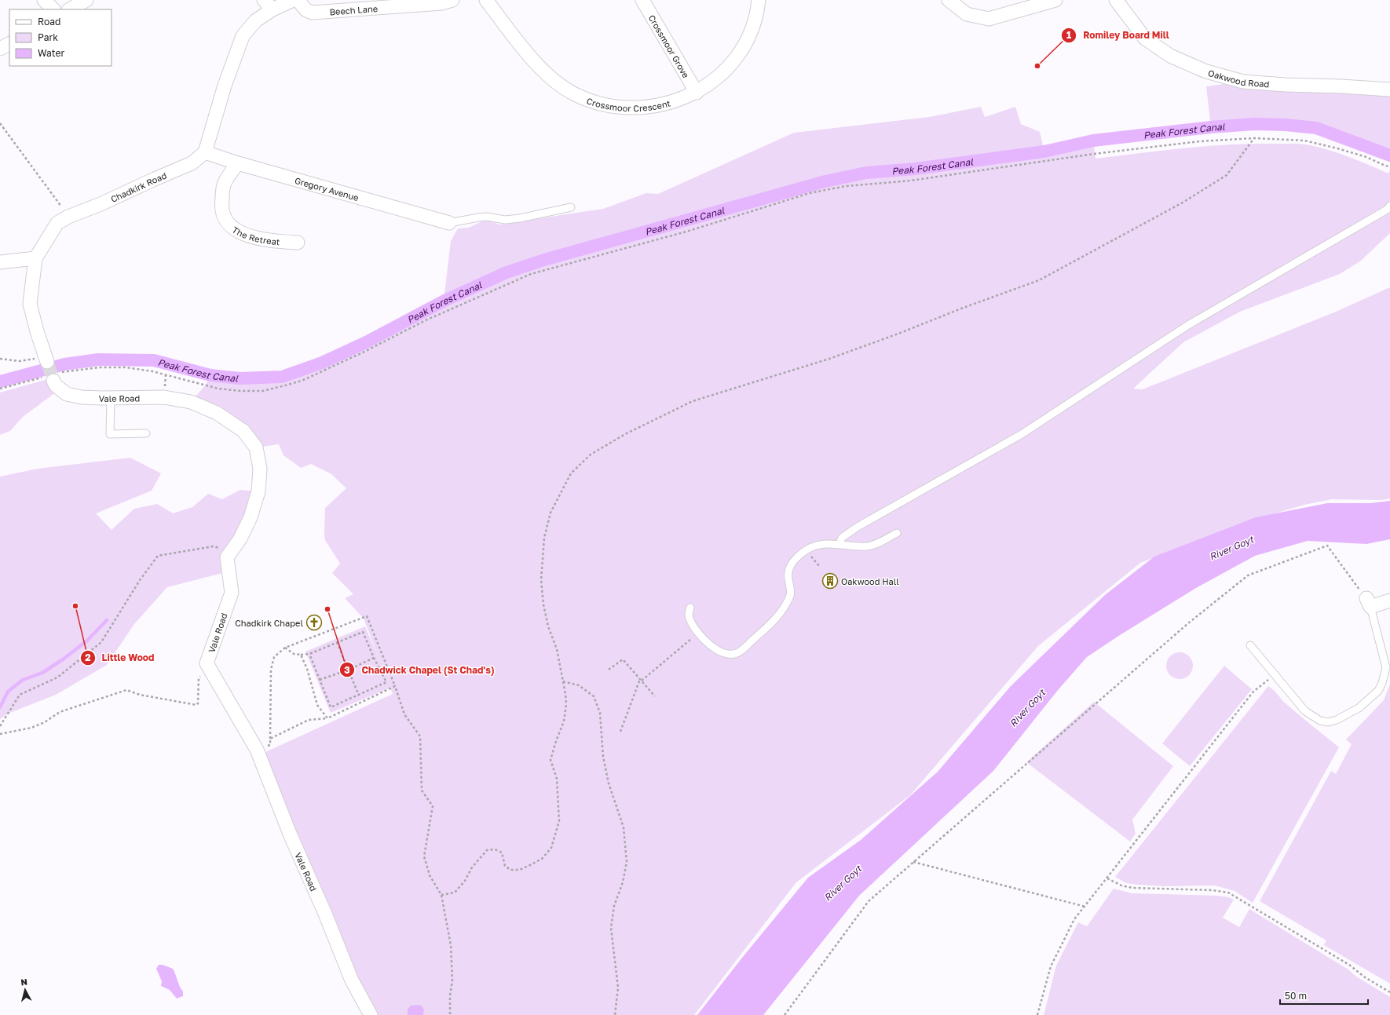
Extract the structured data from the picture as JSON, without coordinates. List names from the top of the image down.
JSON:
{
  "streets": {
    "street": [
      "Beech Lane",
      "Crossmoor Grove",
      "Oakwood Road",
      "Crossmoor Crescent",
      "Chadkirk Road",
      "Gregory Avenue",
      "The Retreat",
      "Vale Road"
    ]
  },
  "crossings": [
    ["Crossmoor Grove", "Crossmoor Crescent"],
    ["Chadkirk Road", "Gregory Avenue"],
    ["Gregory Avenue", "The Retreat"]
  ],
  "water": ["Peak Forest Canal", "River Goyt"],
  "places": {
    "other": ["Romiley Board Mill", "Little Wood", "Chadwick Chapel (St Chad's)"],
    "building": ["Oakwood Hall"],
    "church": ["Chadkirk Chapel"]
  },
  "legend": ["Road", "Park", "Water"],
  "scale_bar": "50 m",
  "north": "top"
}
